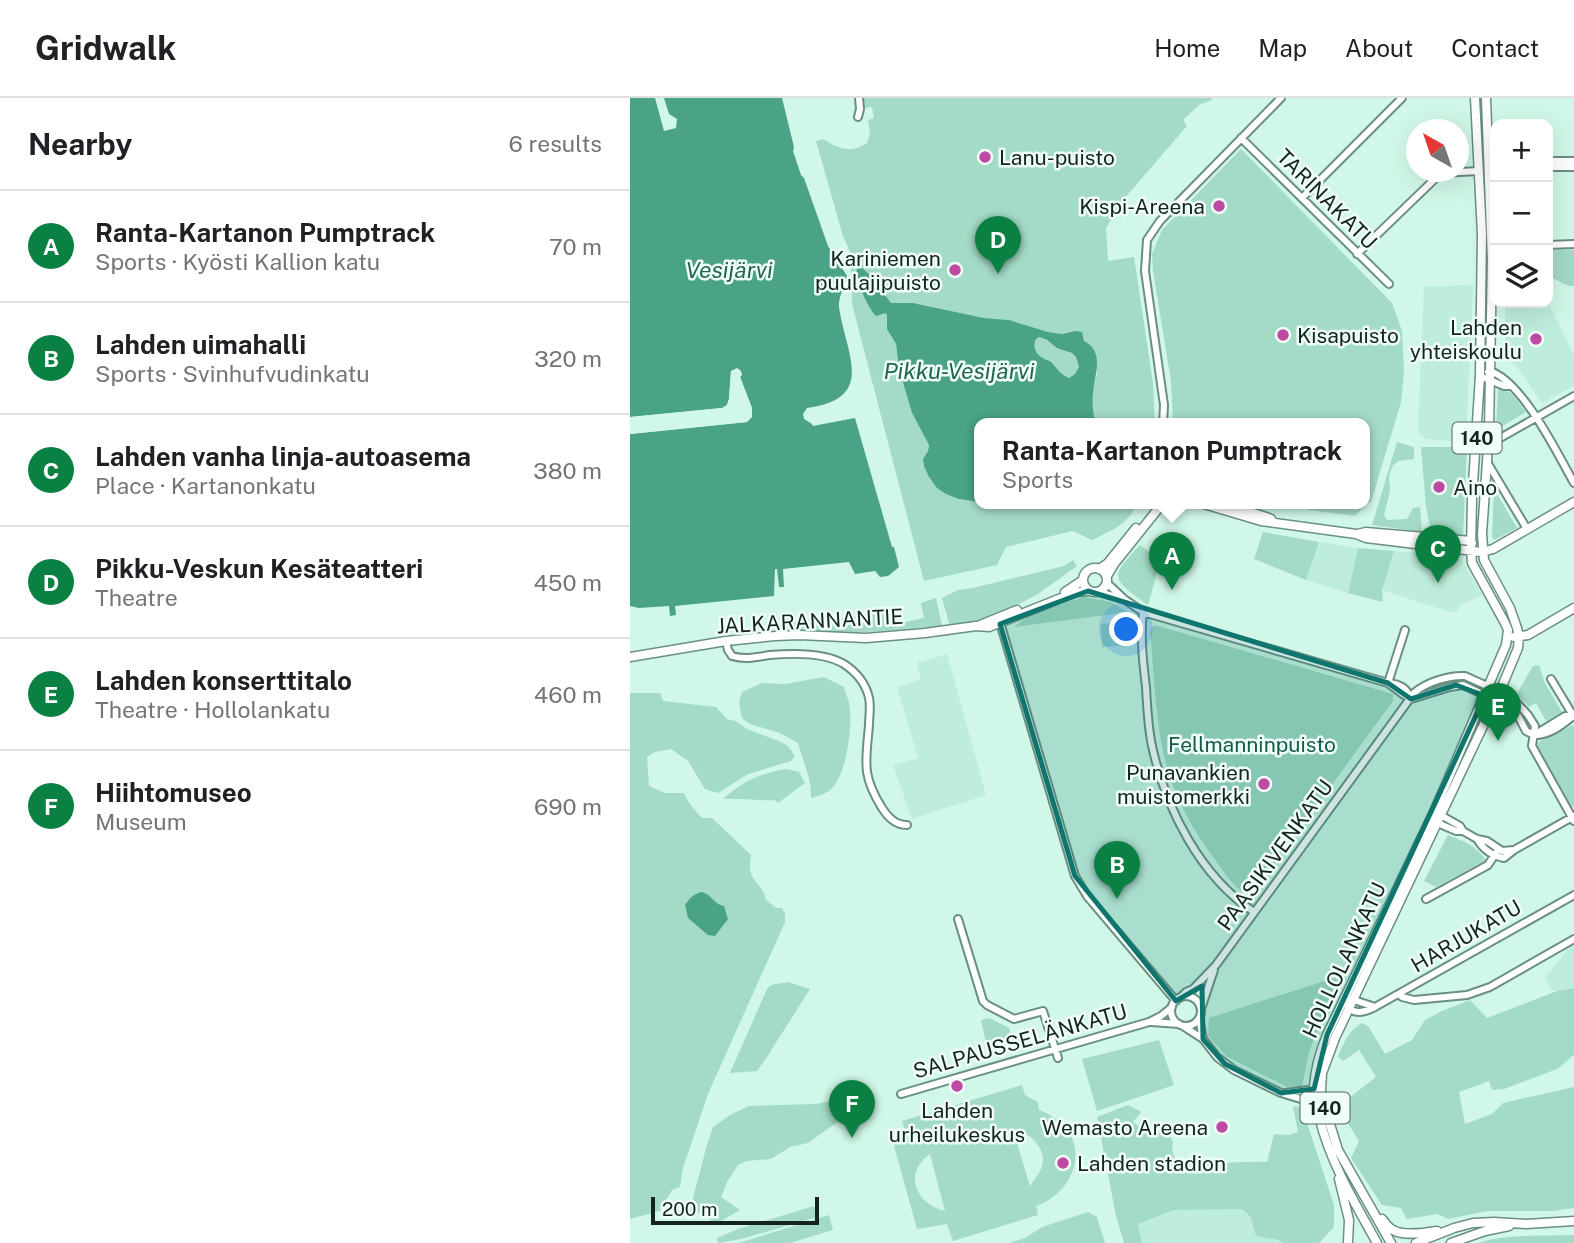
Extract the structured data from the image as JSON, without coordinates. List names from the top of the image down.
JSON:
{
  "streets": {
    "main road": ["140", "JALKARANNANTIE", "HOLLOLANKATU"],
    "street": [
      "TARINAKATU",
      "PAASIKIVENKATU",
      "HARJUKATU",
      "SALPAUSSELÄNKATU"
    ]
  },
  "crossings": [
    ["140", "PAASIKIVENKATU"],
    ["140", "HOLLOLANKATU"],
    ["PAASIKIVENKATU", "HOLLOLANKATU"],
    ["PAASIKIVENKATU", "SALPAUSSELÄNKATU"],
    ["HARJUKATU", "HOLLOLANKATU"]
  ],
  "water": ["Vesijärvi", "Pikku-Vesijärvi"],
  "parks": ["Fellmanninpuisto"],
  "places": [
    "Lanu-puisto",
    "Kispi-Areena",
    "Kariniemen puulajipuisto",
    "Kisapuisto",
    "Lahden yhteiskoulu",
    "Aino",
    "Punavankien muistomerkki",
    "Lahden urheilukeskus",
    "Wemasto Areena",
    "Lahden stadion"
  ],
  "scale_bar": "200 m",
  "north": "top left",
  "page": {
    "header": "Gridwalk",
    "nav": [
      "Home",
      "Map",
      "About",
      "Contact"
    ],
    "heading": ["Nearby", "6 results"],
    "map_buttons": ["+", "−"],
    "list": [
      {
        "mark": "A",
        "name": "Ranta-Kartanon Pumptrack",
        "note": "Sports · Kyösti Kallion katu",
        "value": "70 m"
      },
      {
        "mark": "B",
        "name": "Lahden uimahalli",
        "note": "Sports · Svinhufvudinkatu",
        "value": "320 m"
      },
      {
        "mark": "C",
        "name": "Lahden vanha linja-autoasema",
        "note": "Place · Kartanonkatu",
        "value": "380 m"
      },
      {
        "mark": "D",
        "name": "Pikku-Veskun Kesäteatteri",
        "note": "Theatre",
        "value": "450 m"
      },
      {
        "mark": "E",
        "name": "Lahden konserttitalo",
        "note": "Theatre · Hollolankatu",
        "value": "460 m"
      },
      {
        "mark": "F",
        "name": "Hiihtomuseo",
        "note": "Museum",
        "value": "690 m"
      }
    ],
    "pins": [
      "D",
      "C",
      "A",
      "E",
      "B",
      "F"
    ],
    "popup": ["Ranta-Kartanon Pumptrack", "Sports"],
    "scale": "200 m"
  }
}
